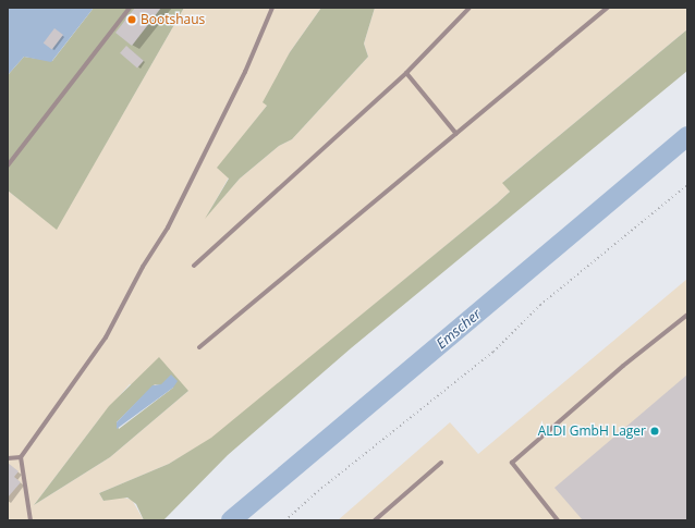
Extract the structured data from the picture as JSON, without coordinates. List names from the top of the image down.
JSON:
{
  "water": ["Emscher"],
  "places": ["Bootshaus", "ALDI GmbH Lager"]
}
